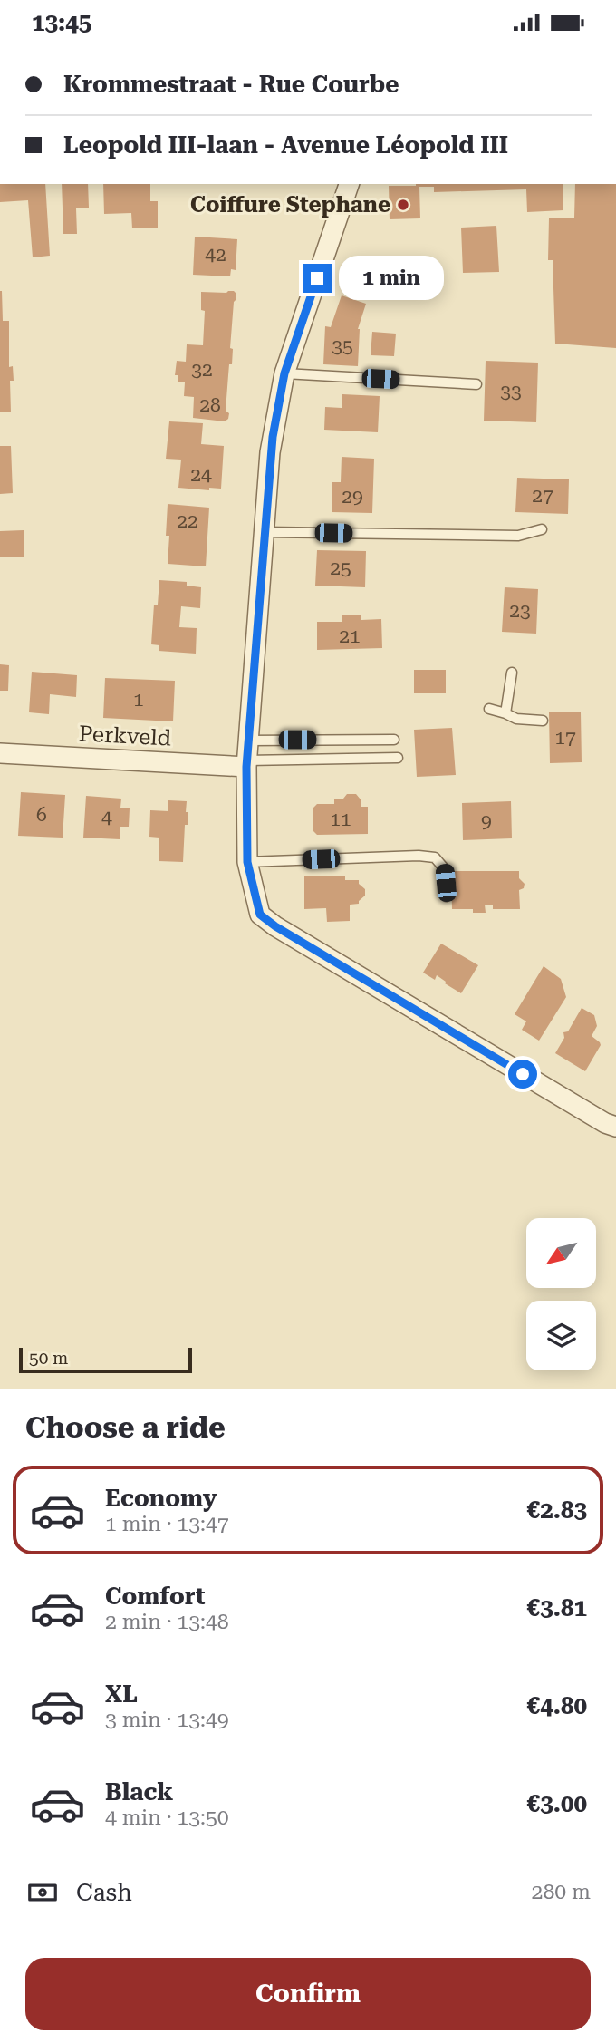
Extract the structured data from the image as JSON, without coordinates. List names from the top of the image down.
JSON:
{
  "streets": {
    "street": ["Perkveld"]
  },
  "places": ["Coiffure Stephane"],
  "house_numbers": [
    "42",
    "35",
    "32",
    "33",
    "28",
    "24",
    "27",
    "29",
    "22",
    "25",
    "23",
    "21",
    "1",
    "17",
    "6",
    "4",
    "11",
    "9"
  ],
  "scale_bar": "50 m",
  "north": "bottom left",
  "page": {
    "status": "13:45",
    "banner": ["Krommestraat - Rue Courbe", "Leopold III-laan - Avenue Léopold III"],
    "bubble": "1 min",
    "scale": "50 m",
    "heading": "Choose a ride",
    "list": [
      {
        "name": "Economy",
        "note": "1 min · 13:47",
        "value": "€2.83"
      },
      {
        "name": "Comfort",
        "note": "2 min · 13:48",
        "value": "€3.81"
      },
      {
        "name": "XL",
        "note": "3 min · 13:49",
        "value": "€4.80"
      },
      {
        "name": "Black",
        "note": "4 min · 13:50",
        "value": "€3.00"
      }
    ],
    "pay": ["Cash", "280 m"],
    "buttons": "Confirm"
  }
}
